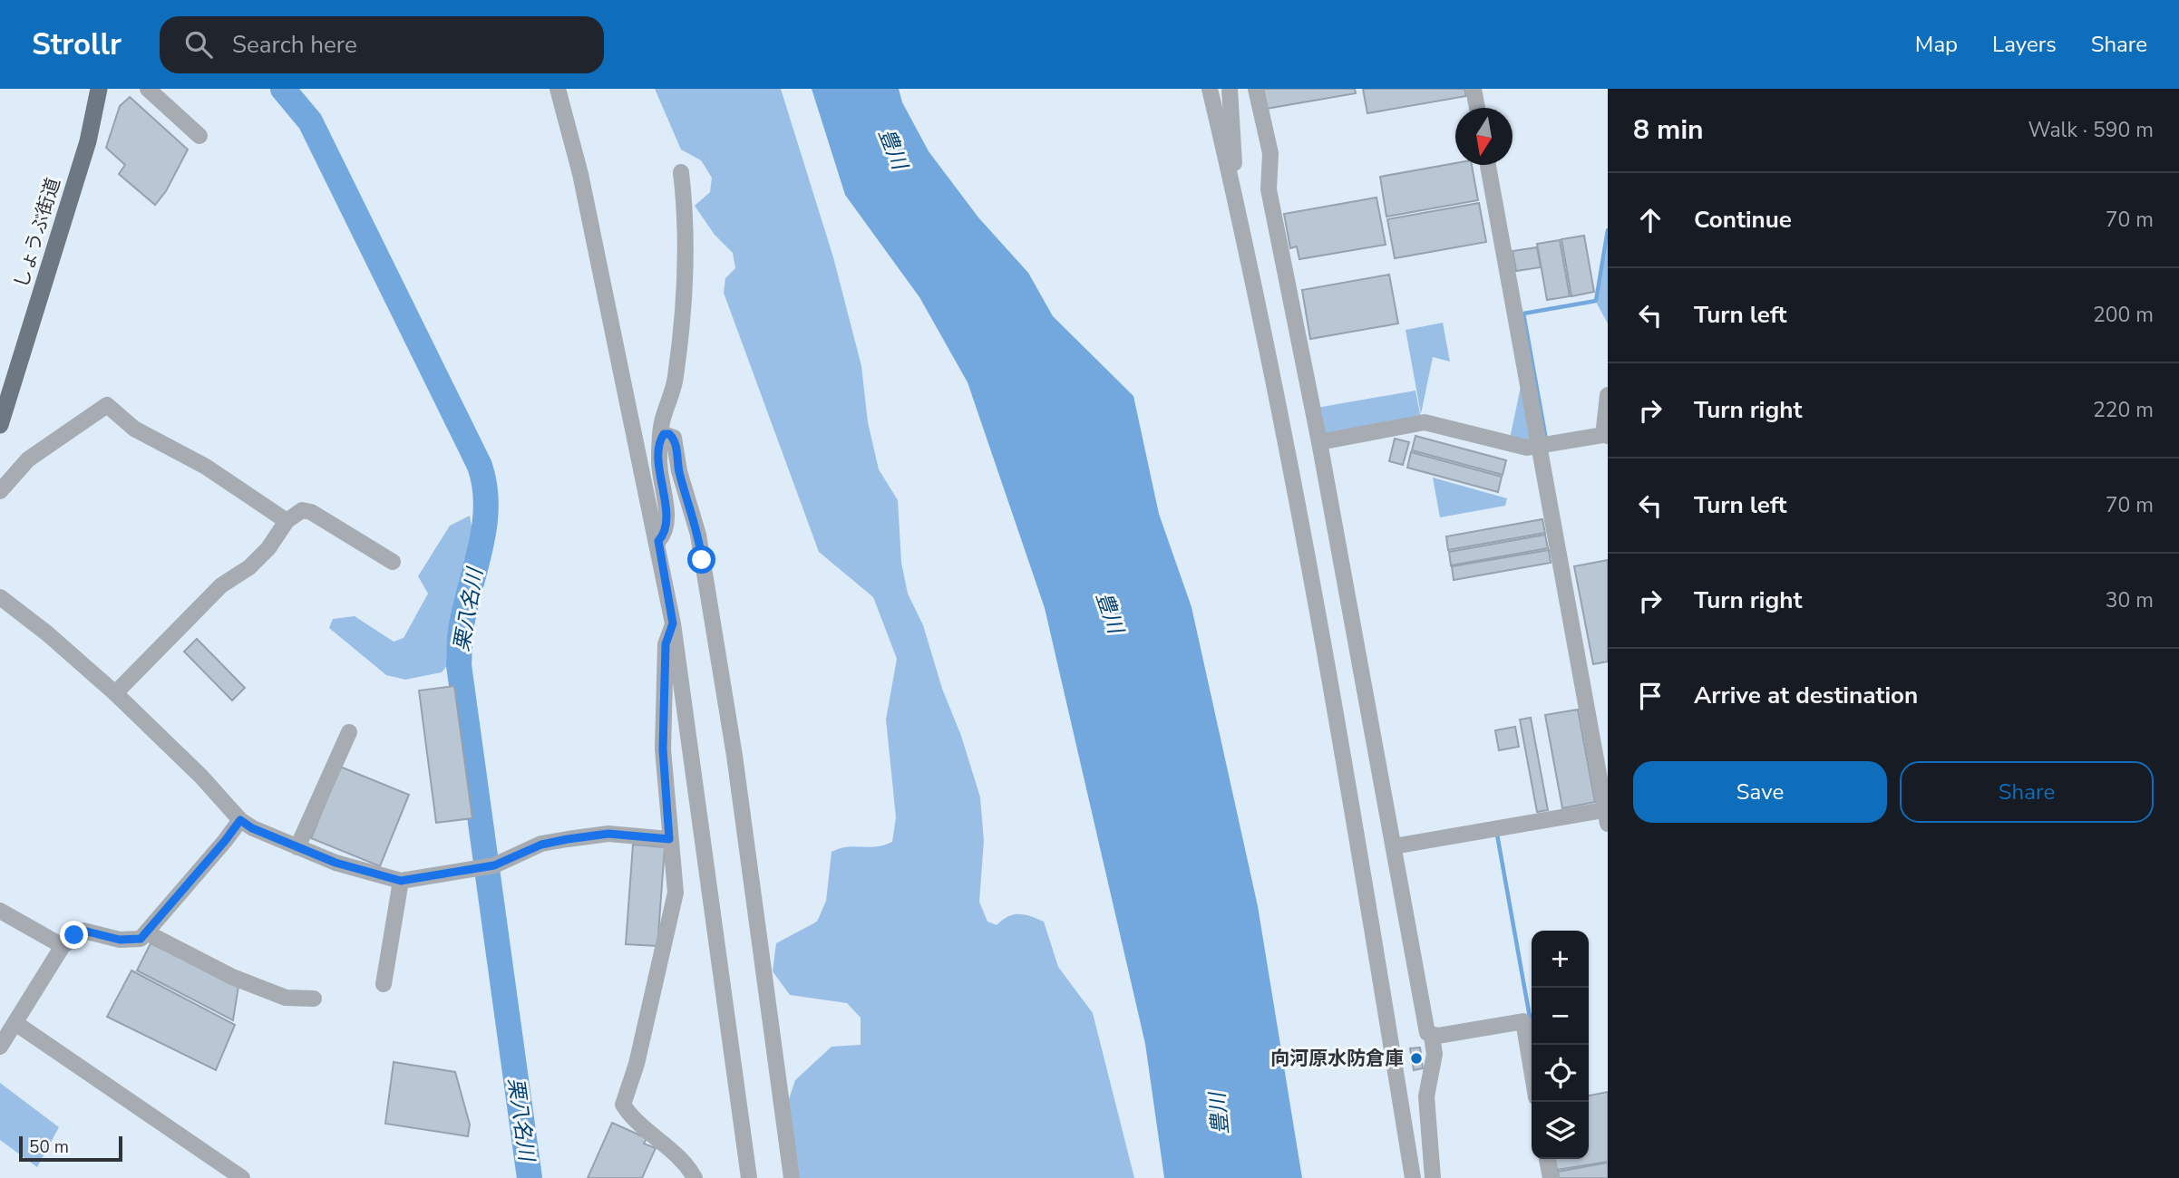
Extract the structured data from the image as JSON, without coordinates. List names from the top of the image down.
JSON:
{
  "streets": {
    "main road": ["しょうぶ街道"]
  },
  "water": ["豊川", "栗八名川"],
  "places": ["向河原水防倉庫"],
  "scale_bar": "50 m",
  "north": "bottom",
  "page": {
    "header": "Strollr",
    "search": "Search here",
    "nav": ["Map", "Layers", "Share"],
    "heading": ["8 min", "Walk · 590 m"],
    "list": [
      ["Continue", "70 m"],
      ["Turn left", "200 m"],
      ["Turn right", "220 m"],
      ["Turn left", "70 m"],
      ["Turn right", "30 m"],
      "Arrive at destination"
    ],
    "buttons": ["Save", "Share"],
    "map_buttons": ["+", "−"],
    "scale": "50 m"
  }
}
